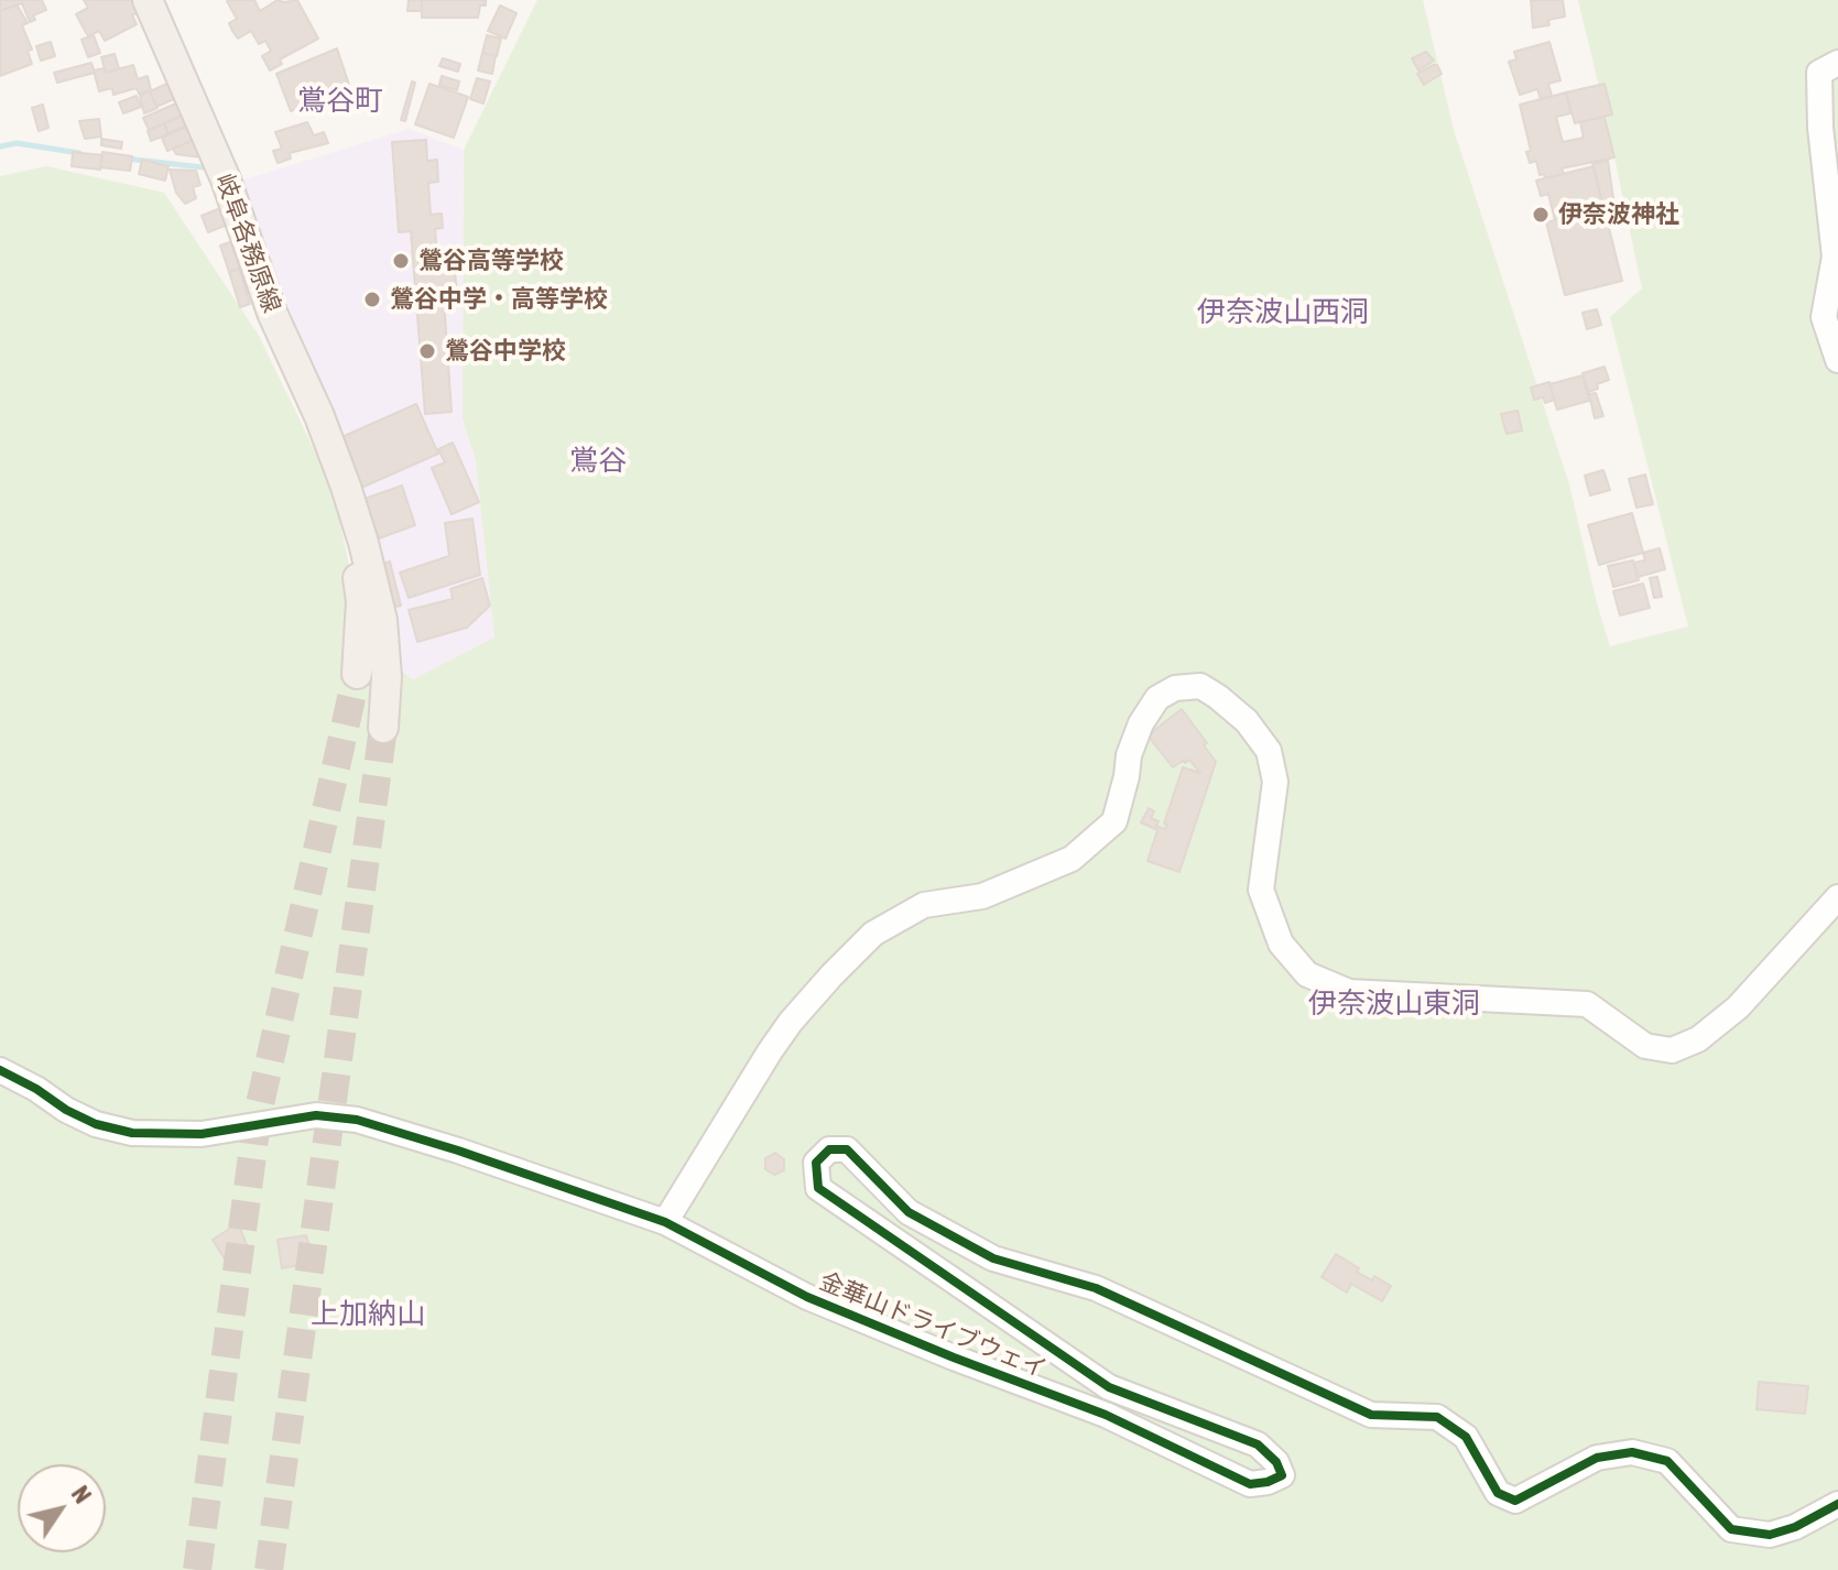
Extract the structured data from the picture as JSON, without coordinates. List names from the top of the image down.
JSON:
{
  "streets": {
    "main road": ["岐阜各務原線"],
    "street": ["金華山ドライブウェイ"]
  },
  "districts": [
    "鴬谷町",
    "伊奈波山西洞",
    "鴬谷",
    "伊奈波山東洞",
    "上加納山"
  ],
  "places": [
    "伊奈波神社",
    "鶯谷高等学校",
    "鶯谷中学・高等学校",
    "鶯谷中学校"
  ],
  "north": "top right"
}
